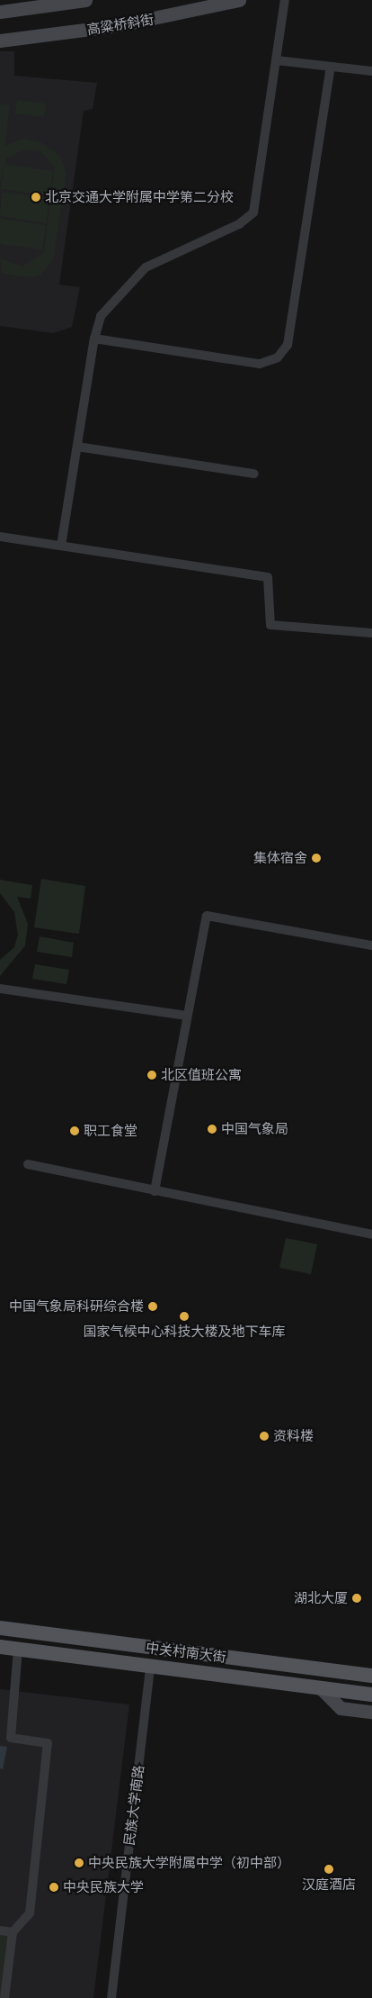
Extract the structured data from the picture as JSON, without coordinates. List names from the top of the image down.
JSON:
{
  "streets": {
    "main road": ["高粱桥斜街", "中关村南大街"],
    "street": ["民族大学南路"]
  },
  "crossings": [
    ["中关村南大街", "民族大学南路"]
  ],
  "places": [
    "北京交通大学附属中学第二分校",
    "集体宿舍",
    "北区值班公寓",
    "中国气象局",
    "职工食堂",
    "中国气象局科研综合楼",
    "国家气候中心科技大楼及地下车库",
    "资料楼",
    "湖北大厦",
    "中央民族大学附属中学（初中部）",
    "汉庭酒店",
    "中央民族大学"
  ]
}
